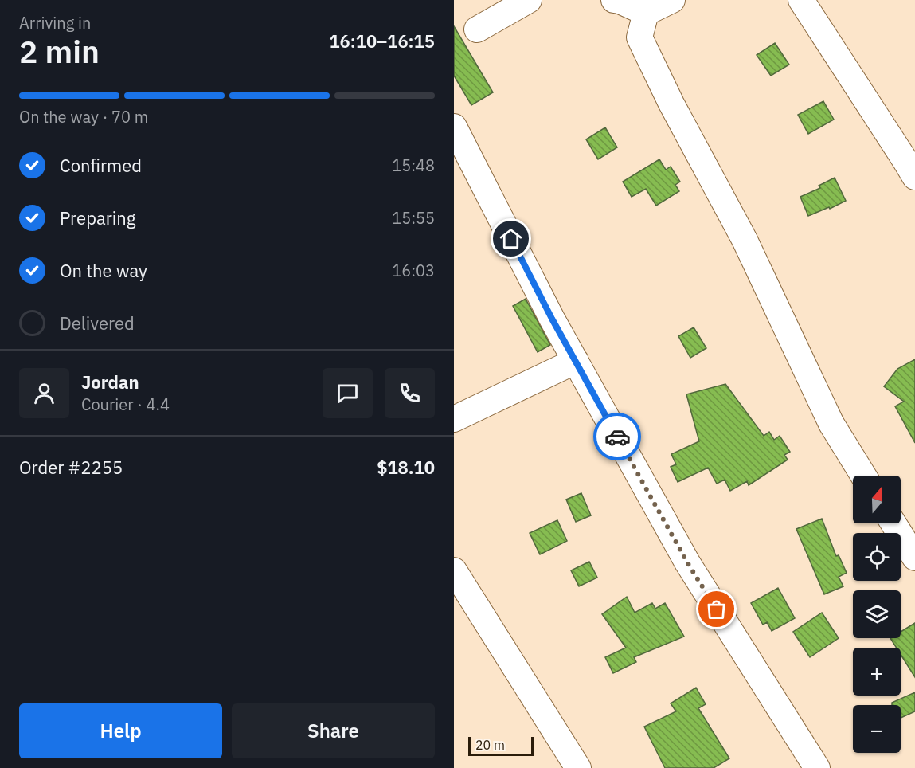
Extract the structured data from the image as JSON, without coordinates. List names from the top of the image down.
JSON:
{
  "scale_bar": "20 m",
  "north": "top",
  "page": {
    "heading": ["2 min", "Arriving in", "16:10–16:15"],
    "panel": [
      "Jordan",
      "Courier · 4.4",
      "Order #2255",
      "$18.10"
    ],
    "bar": "On the way · 70 m",
    "list": [
      ["Confirmed", "15:48"],
      ["Preparing", "15:55"],
      ["On the way", "16:03"],
      "Delivered"
    ],
    "map_buttons": ["+", "−"],
    "buttons": ["Help", "Share"],
    "scale": "20 m"
  }
}
